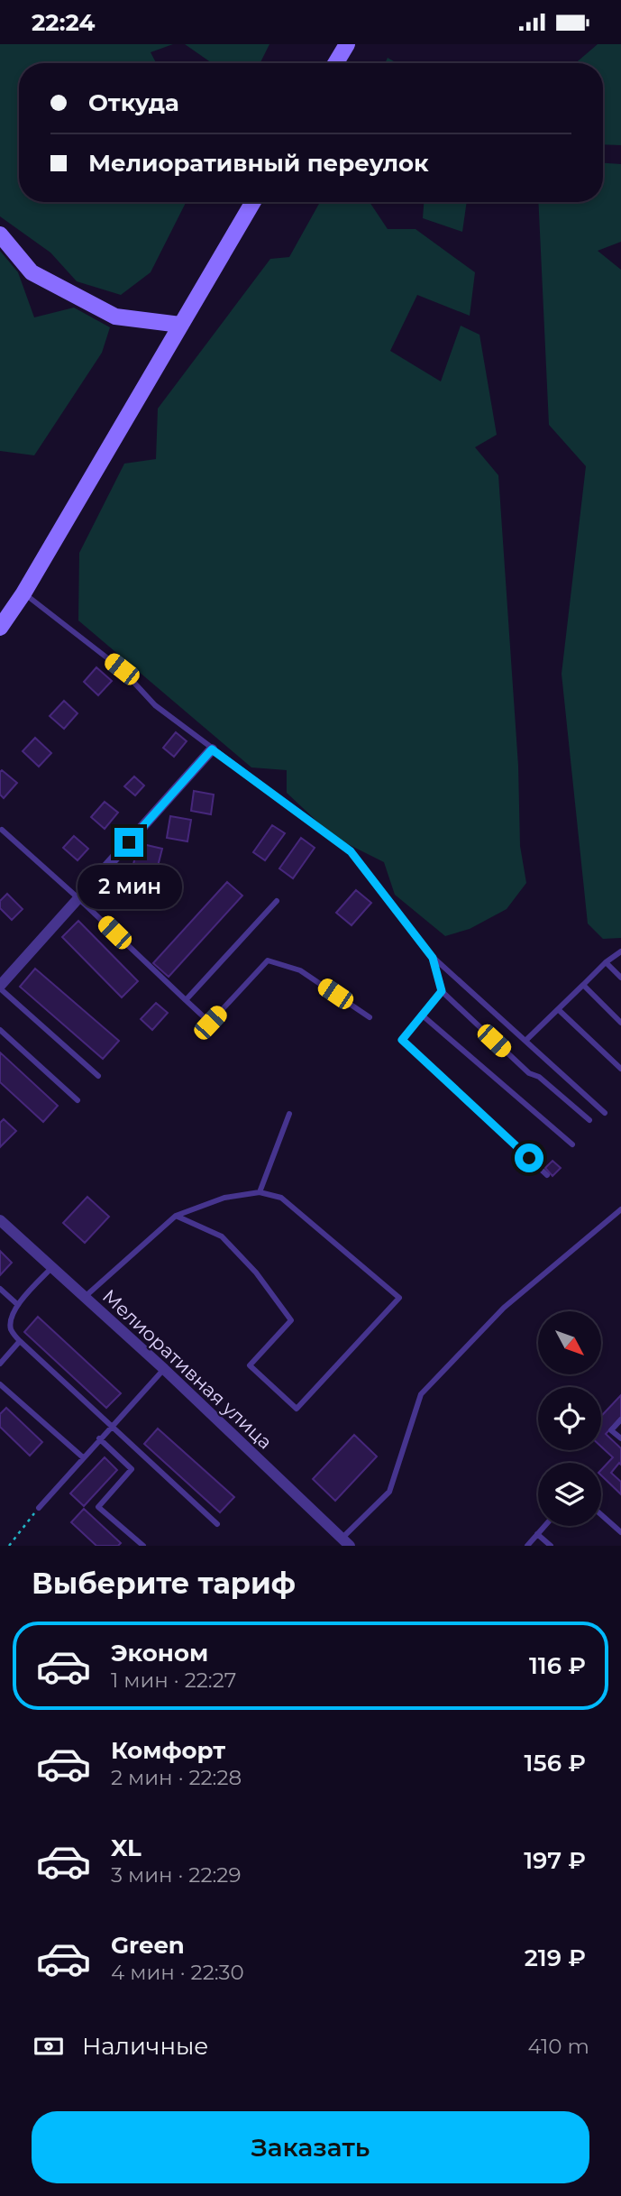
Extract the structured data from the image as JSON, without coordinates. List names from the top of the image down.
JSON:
{
  "streets": {
    "street": ["Мелиоративная улица"]
  },
  "north": "bottom right",
  "page": {
    "status": "22:24",
    "banner": ["Откуда", "Мелиоративный переулок"],
    "bubble": "2 мин",
    "heading": "Выберите тариф",
    "list": [
      {
        "name": "Эконом",
        "note": "1 мин · 22:27",
        "value": "116 ₽"
      },
      {
        "name": "Комфорт",
        "note": "2 мин · 22:28",
        "value": "156 ₽"
      },
      {
        "name": "XL",
        "note": "3 мин · 22:29",
        "value": "197 ₽"
      },
      {
        "name": "Green",
        "note": "4 мин · 22:30",
        "value": "219 ₽"
      }
    ],
    "pay": ["Наличные", "410 m"],
    "buttons": "Заказать"
  }
}
